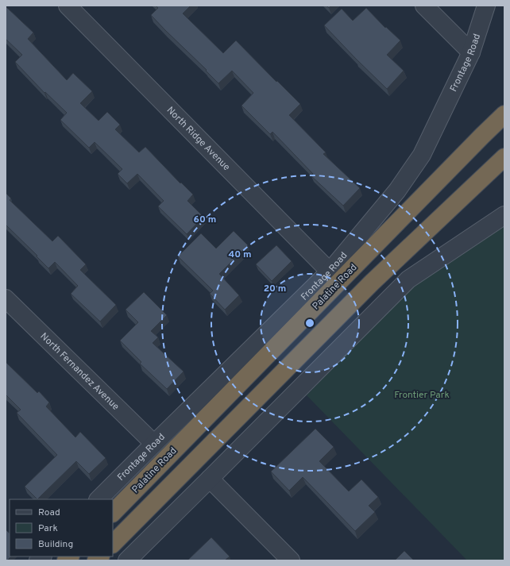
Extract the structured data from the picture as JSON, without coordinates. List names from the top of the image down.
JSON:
{
  "streets": {
    "highway": ["Palatine Road"],
    "street": ["Frontage Road", "North Ridge Avenue", "North Fernandez Avenue"]
  },
  "crossings": [
    ["Frontage Road", "North Ridge Avenue"],
    ["Frontage Road", "North Fernandez Avenue"]
  ],
  "parks": ["Frontier Park"],
  "legend": ["Road", "Park", "Building"],
  "rings": ["60 m", "40 m", "20 m"]
}
